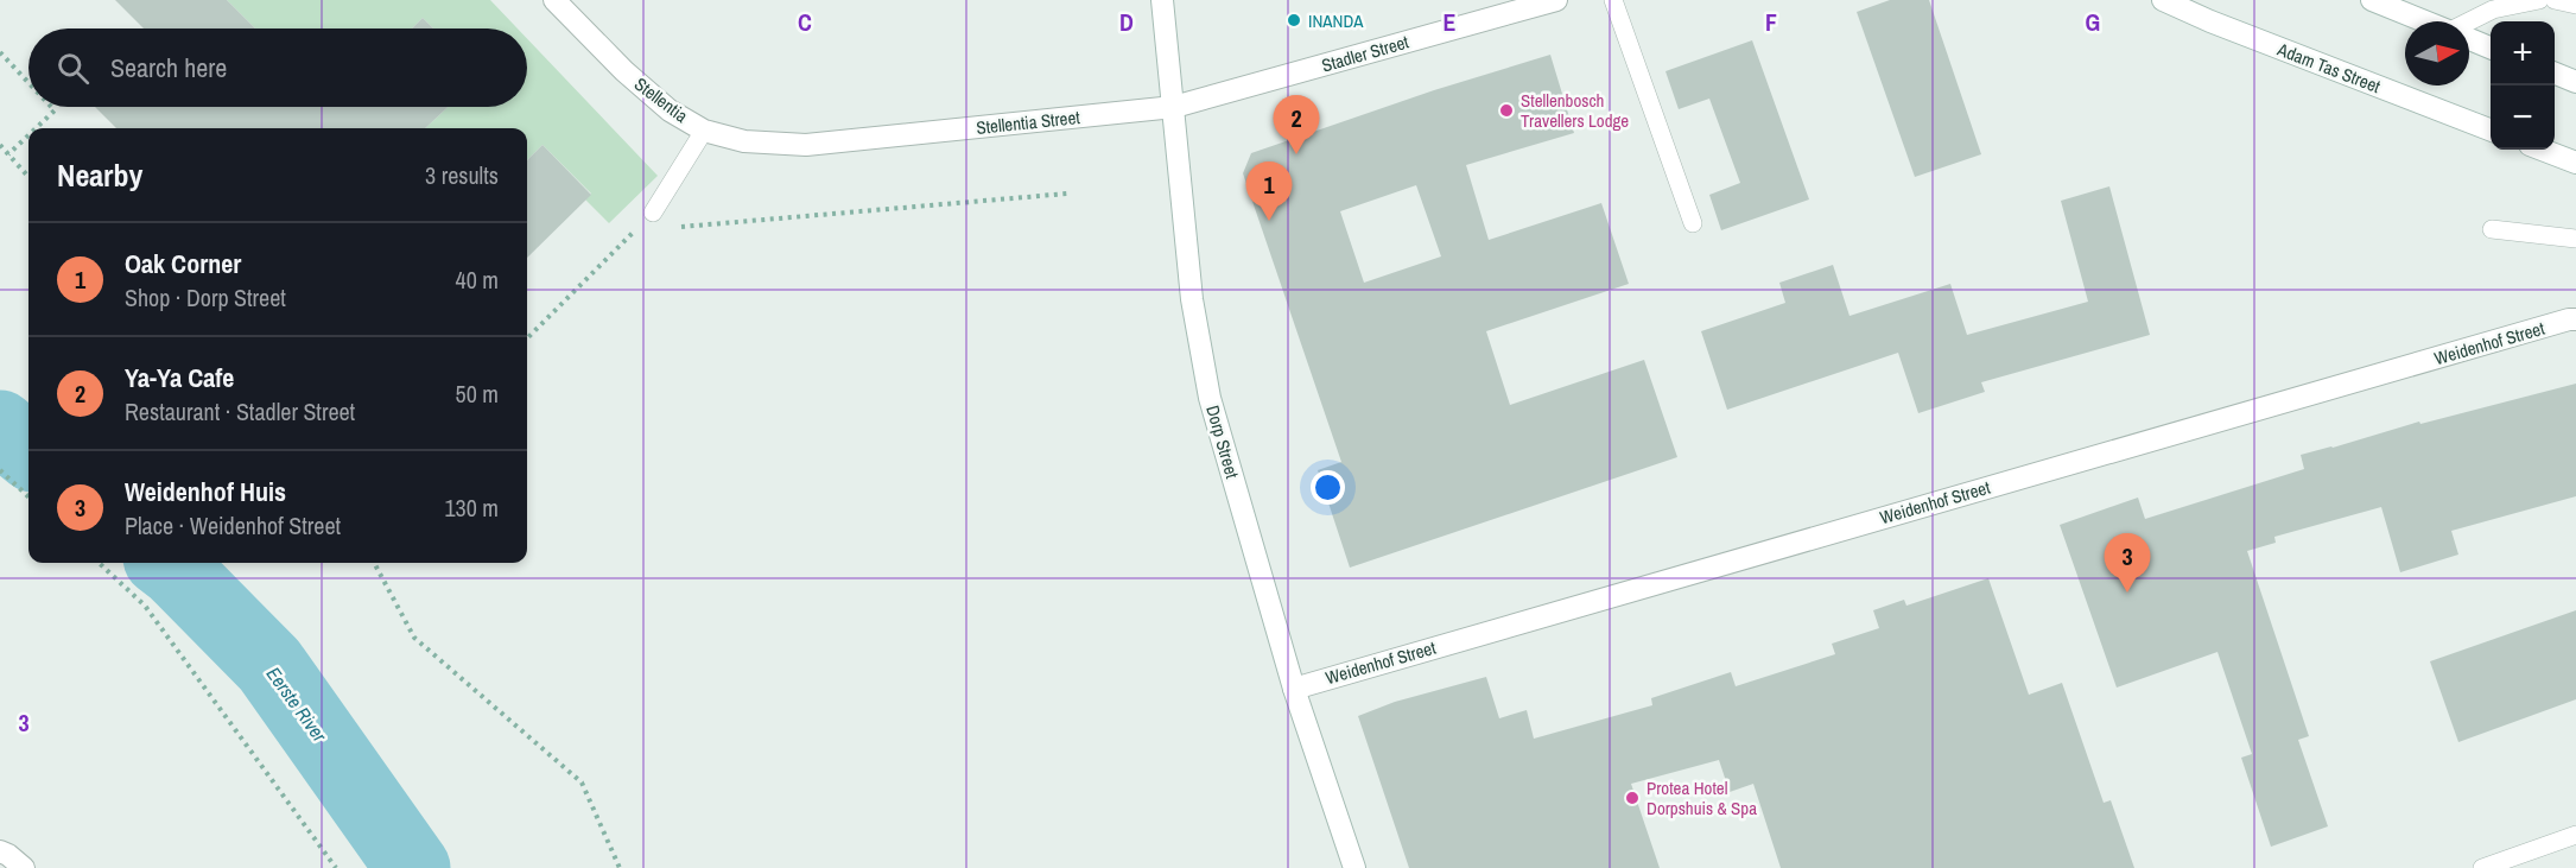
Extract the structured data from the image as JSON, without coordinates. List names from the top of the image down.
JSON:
{
  "streets": {
    "street": [
      "Stadler Street",
      "Adam Tas Street",
      "Stellentia",
      "Stellentia Street",
      "Weidenhof Street",
      "Dorp Street"
    ]
  },
  "crossings": [
    ["Stadler Street", "Stellentia Street"],
    ["Stadler Street", "Dorp Street"],
    ["Stellentia", "Stellentia Street"],
    ["Stellentia Street", "Dorp Street"],
    ["Weidenhof Street", "Dorp Street"]
  ],
  "water": ["Eerste River"],
  "places": ["INANDA", "Stellenbosch Travellers Lodge", "Protea Hotel Dorpshuis & Spa"],
  "north": "right",
  "page": {
    "map_buttons": ["+", "−"],
    "search": "Search here",
    "pins": ["2", "1", "3"],
    "heading": ["Nearby", "3 results"],
    "list": [
      {
        "mark": "1",
        "name": "Oak Corner",
        "note": "Shop · Dorp Street",
        "value": "40 m"
      },
      {
        "mark": "2",
        "name": "Ya-Ya Cafe",
        "note": "Restaurant · Stadler Street",
        "value": "50 m"
      },
      {
        "mark": "3",
        "name": "Weidenhof Huis",
        "note": "Place · Weidenhof Street",
        "value": "130 m"
      }
    ]
  },
  "grid": {
    "columns": [
      "C",
      "D",
      "E",
      "F",
      "G"
    ],
    "rows": ["3"]
  }
}
